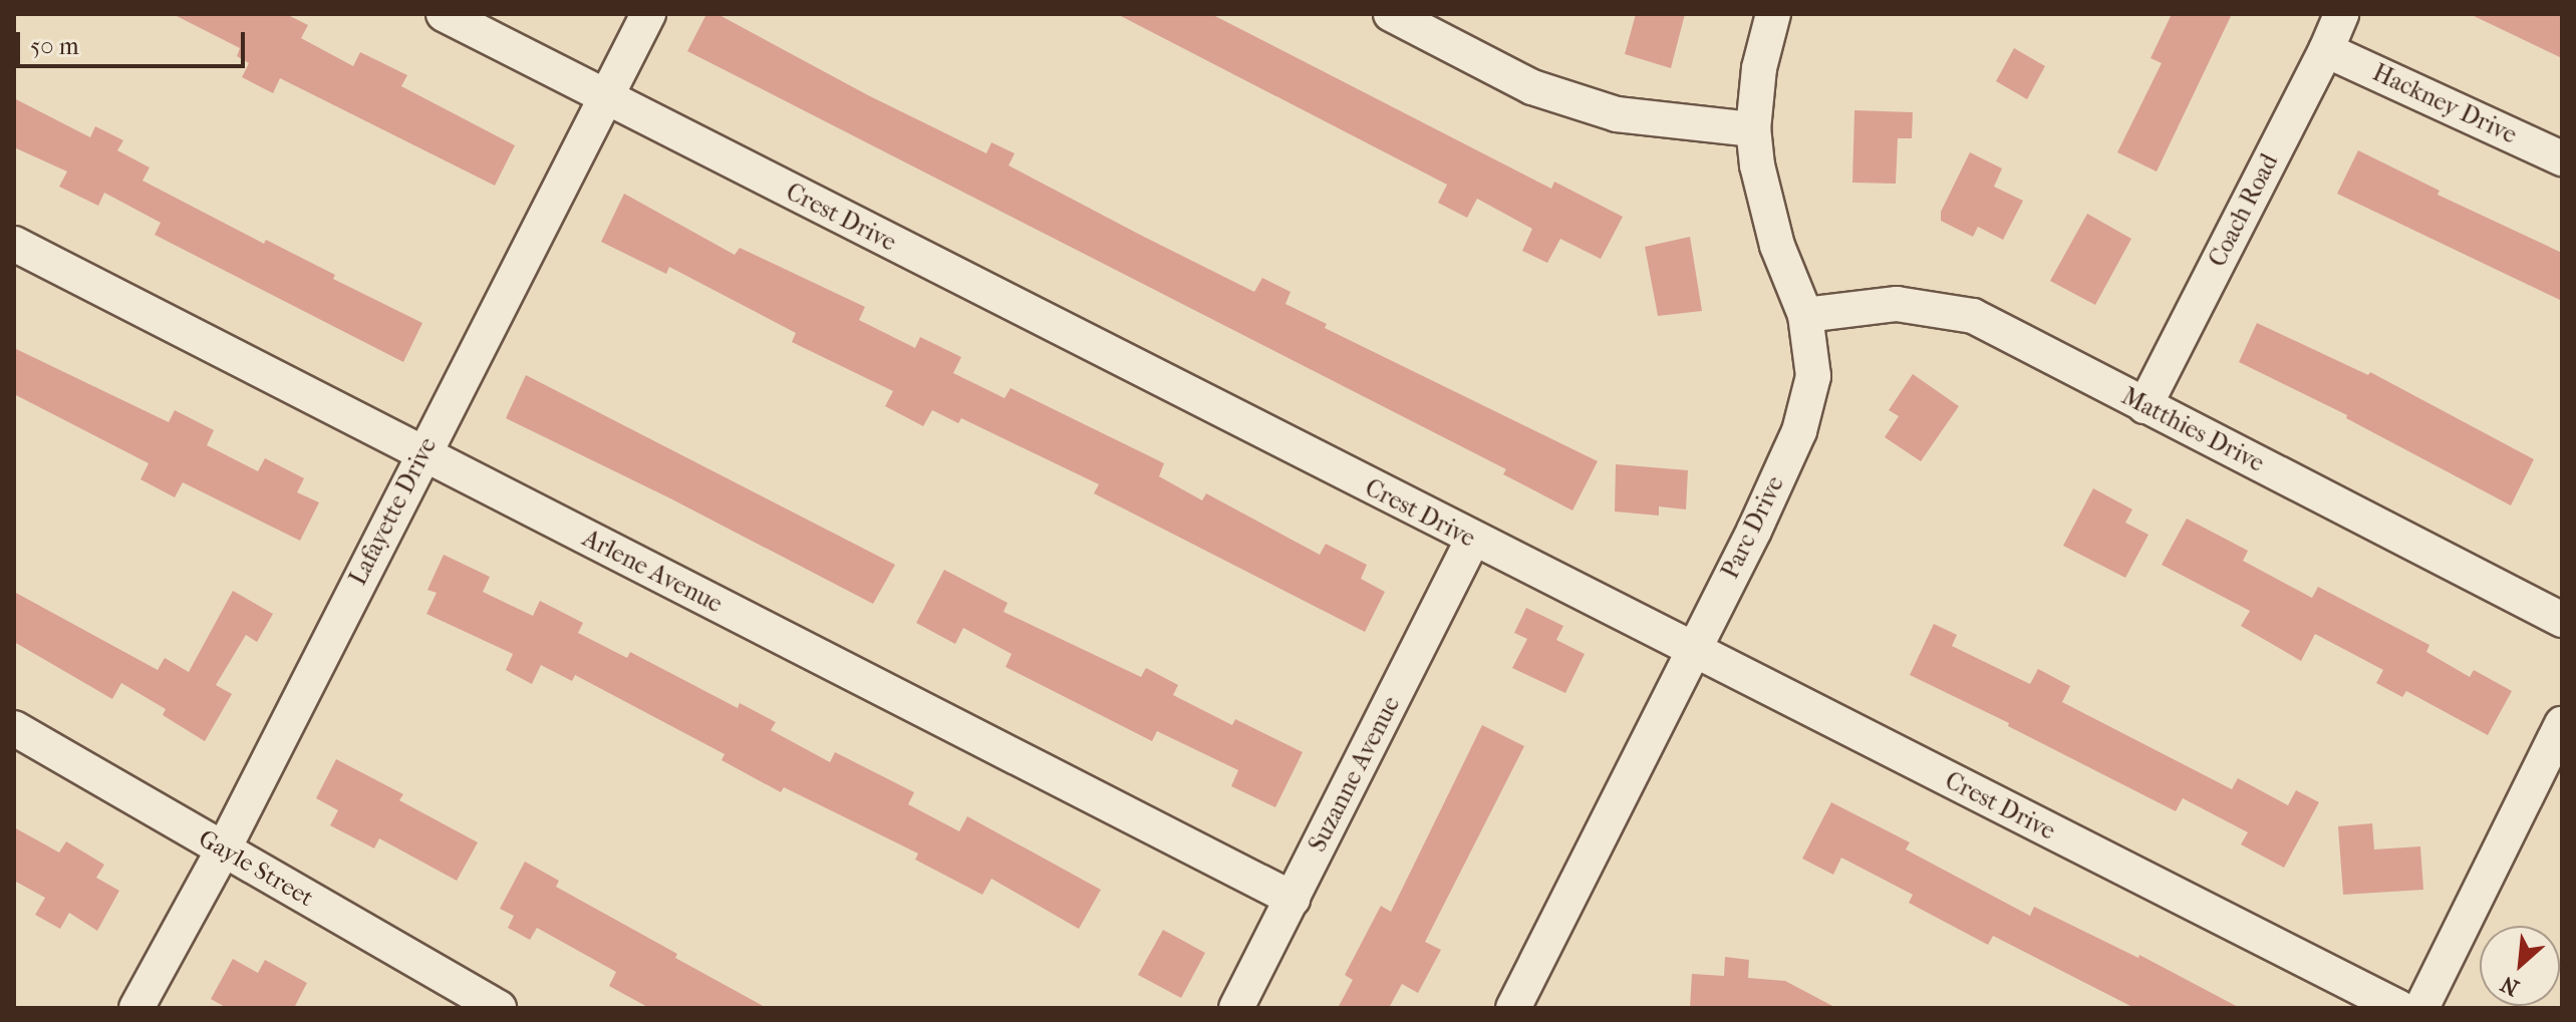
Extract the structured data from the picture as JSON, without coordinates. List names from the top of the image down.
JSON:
{
  "streets": {
    "street": [
      "Hackney Drive",
      "Coach Road",
      "Crest Drive",
      "Matthies Drive",
      "Lafayette Drive",
      "Parc Drive",
      "Arlene Avenue",
      "Suzanne Avenue",
      "Gayle Street"
    ]
  },
  "crossings": [
    ["Hackney Drive", "Coach Road"],
    ["Coach Road", "Matthies Drive"],
    ["Crest Drive", "Lafayette Drive"],
    ["Crest Drive", "Parc Drive"],
    ["Crest Drive", "Suzanne Avenue"],
    ["Matthies Drive", "Parc Drive"],
    ["Lafayette Drive", "Arlene Avenue"],
    ["Lafayette Drive", "Gayle Street"],
    ["Arlene Avenue", "Suzanne Avenue"]
  ],
  "scale_bar": "50 m",
  "north": "bottom left"
}
